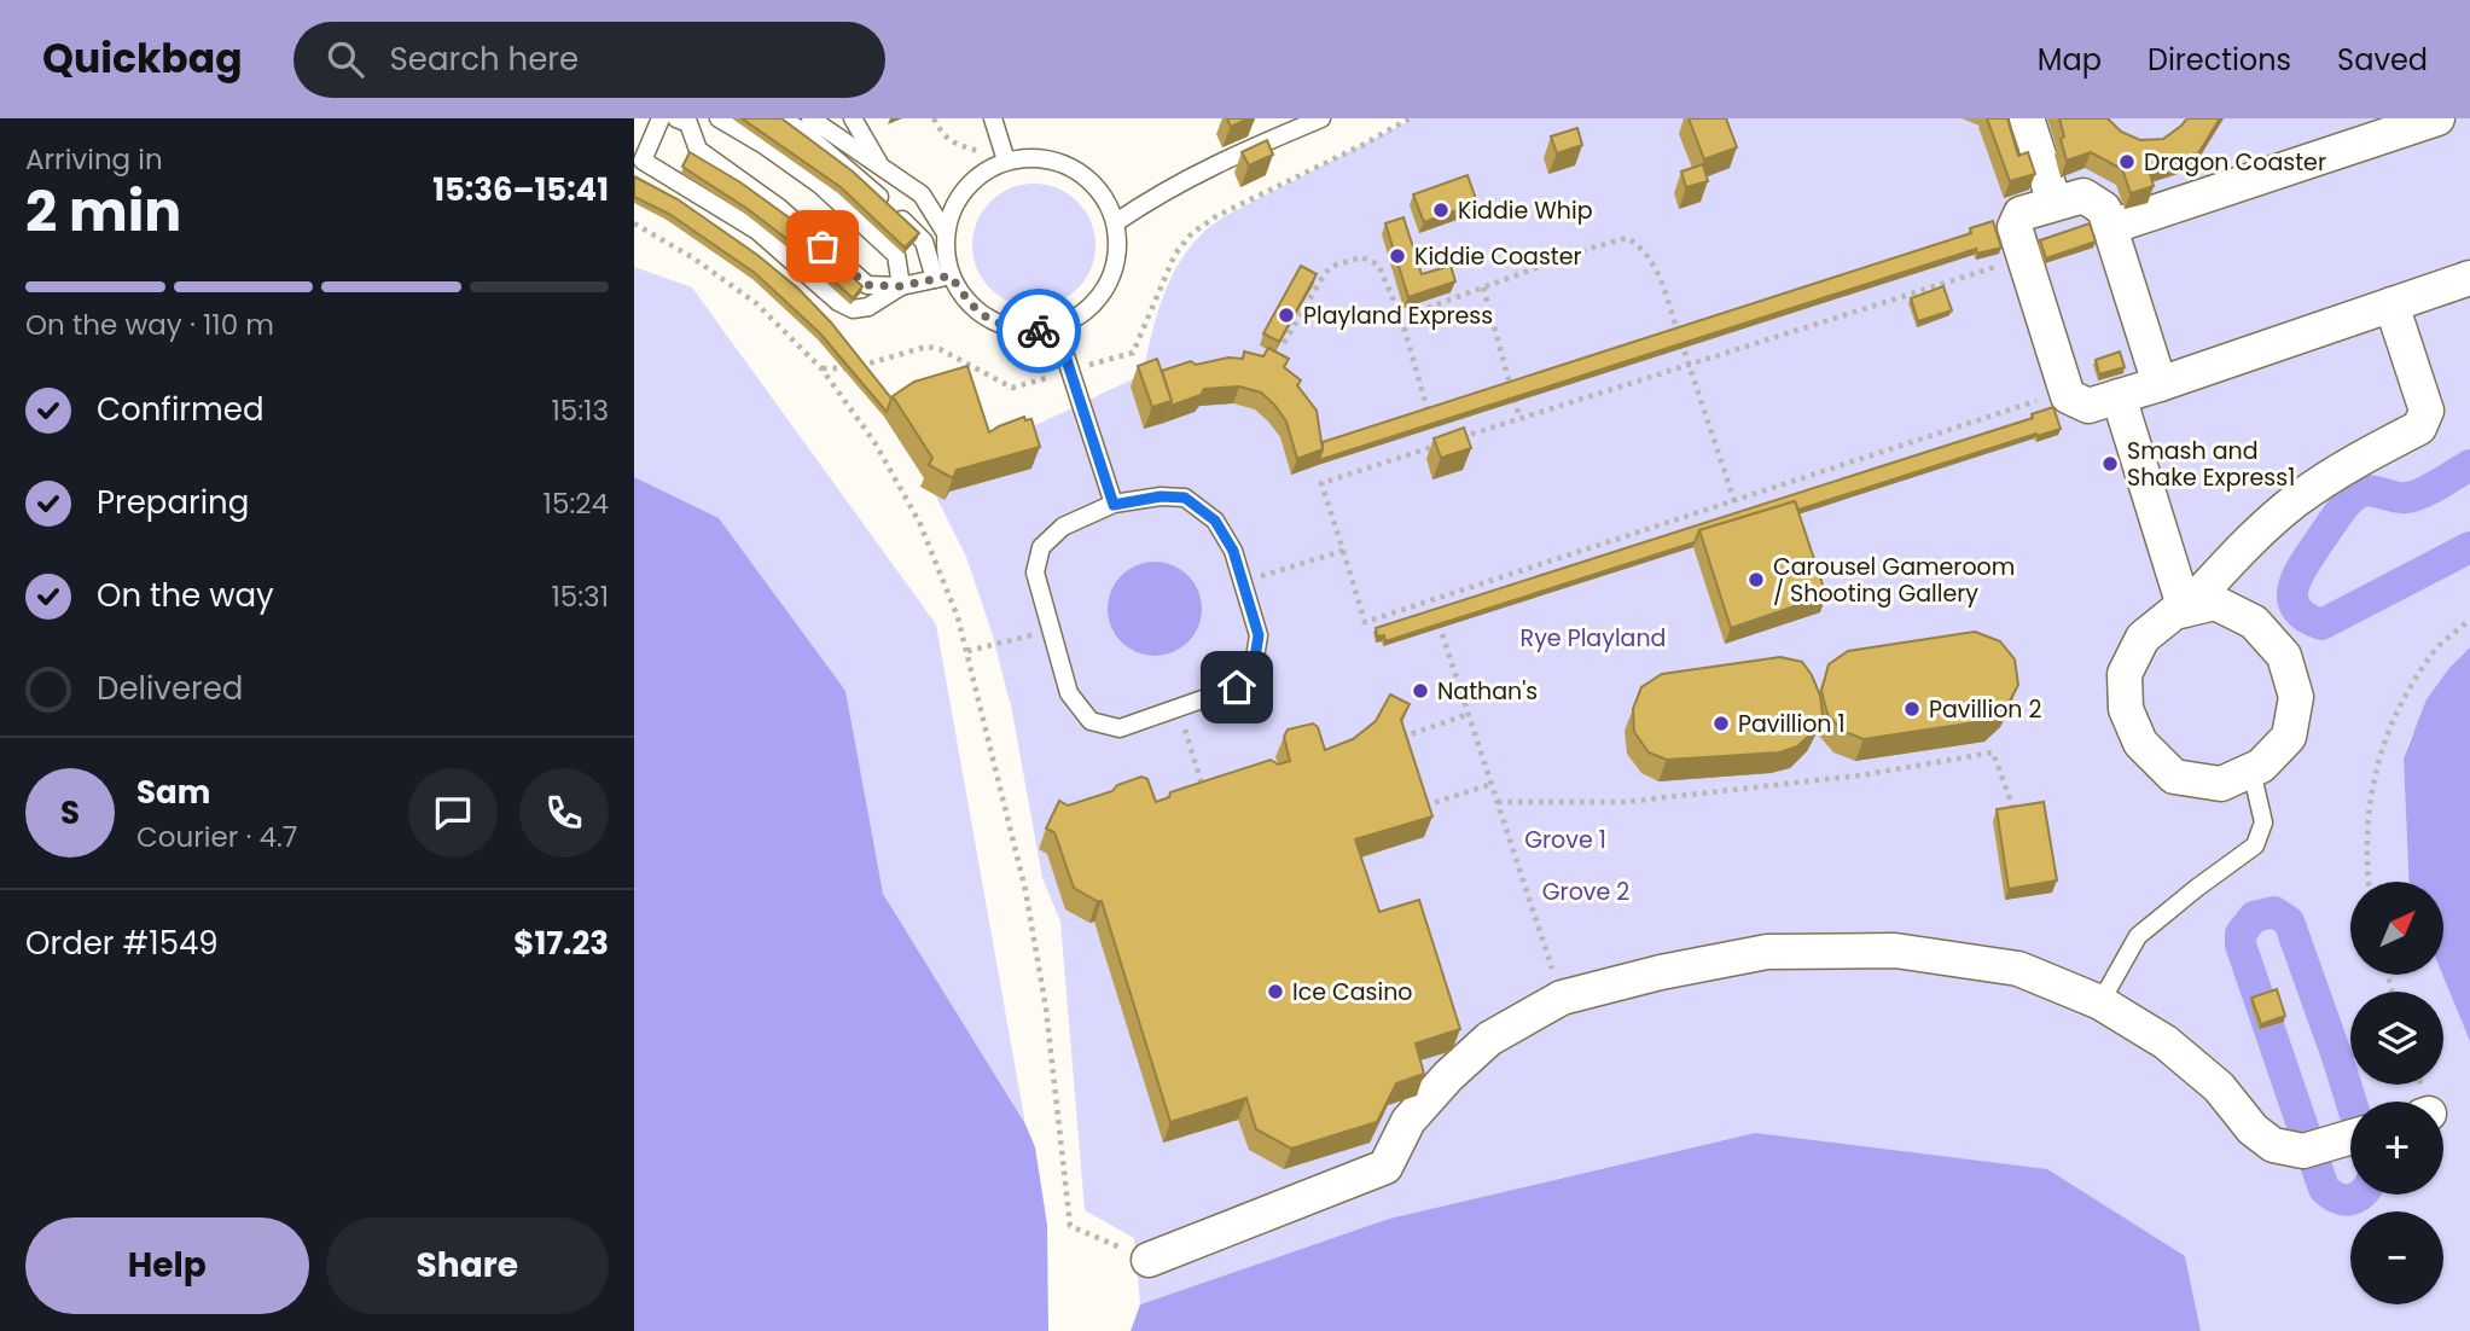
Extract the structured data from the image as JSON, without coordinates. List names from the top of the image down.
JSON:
{
  "parks": ["Rye Playland", "Grove 1", "Grove 2"],
  "places": [
    "Dragon Coaster",
    "Kiddie Whip",
    "Kiddie Coaster",
    "Playland Express",
    "Smash and Shake Express1",
    "Carousel Gameroom / Shooting Gallery",
    "Nathan's",
    "Pavillion 2",
    "Pavillion 1",
    "Ice Casino"
  ],
  "north": "top right",
  "page": {
    "header": "Quickbag",
    "search": "Search here",
    "nav": ["Map", "Directions", "Saved"],
    "heading": ["2 min", "Arriving in", "15:36–15:41"],
    "panel": [
      "Sam",
      "Courier · 4.7",
      "Order #1549",
      "$17.23"
    ],
    "bar": "On the way · 110 m",
    "list": [
      ["Confirmed", "15:13"],
      ["Preparing", "15:24"],
      ["On the way", "15:31"],
      "Delivered"
    ],
    "round": "S",
    "map_buttons": ["+", "−"],
    "buttons": ["Help", "Share"]
  }
}
